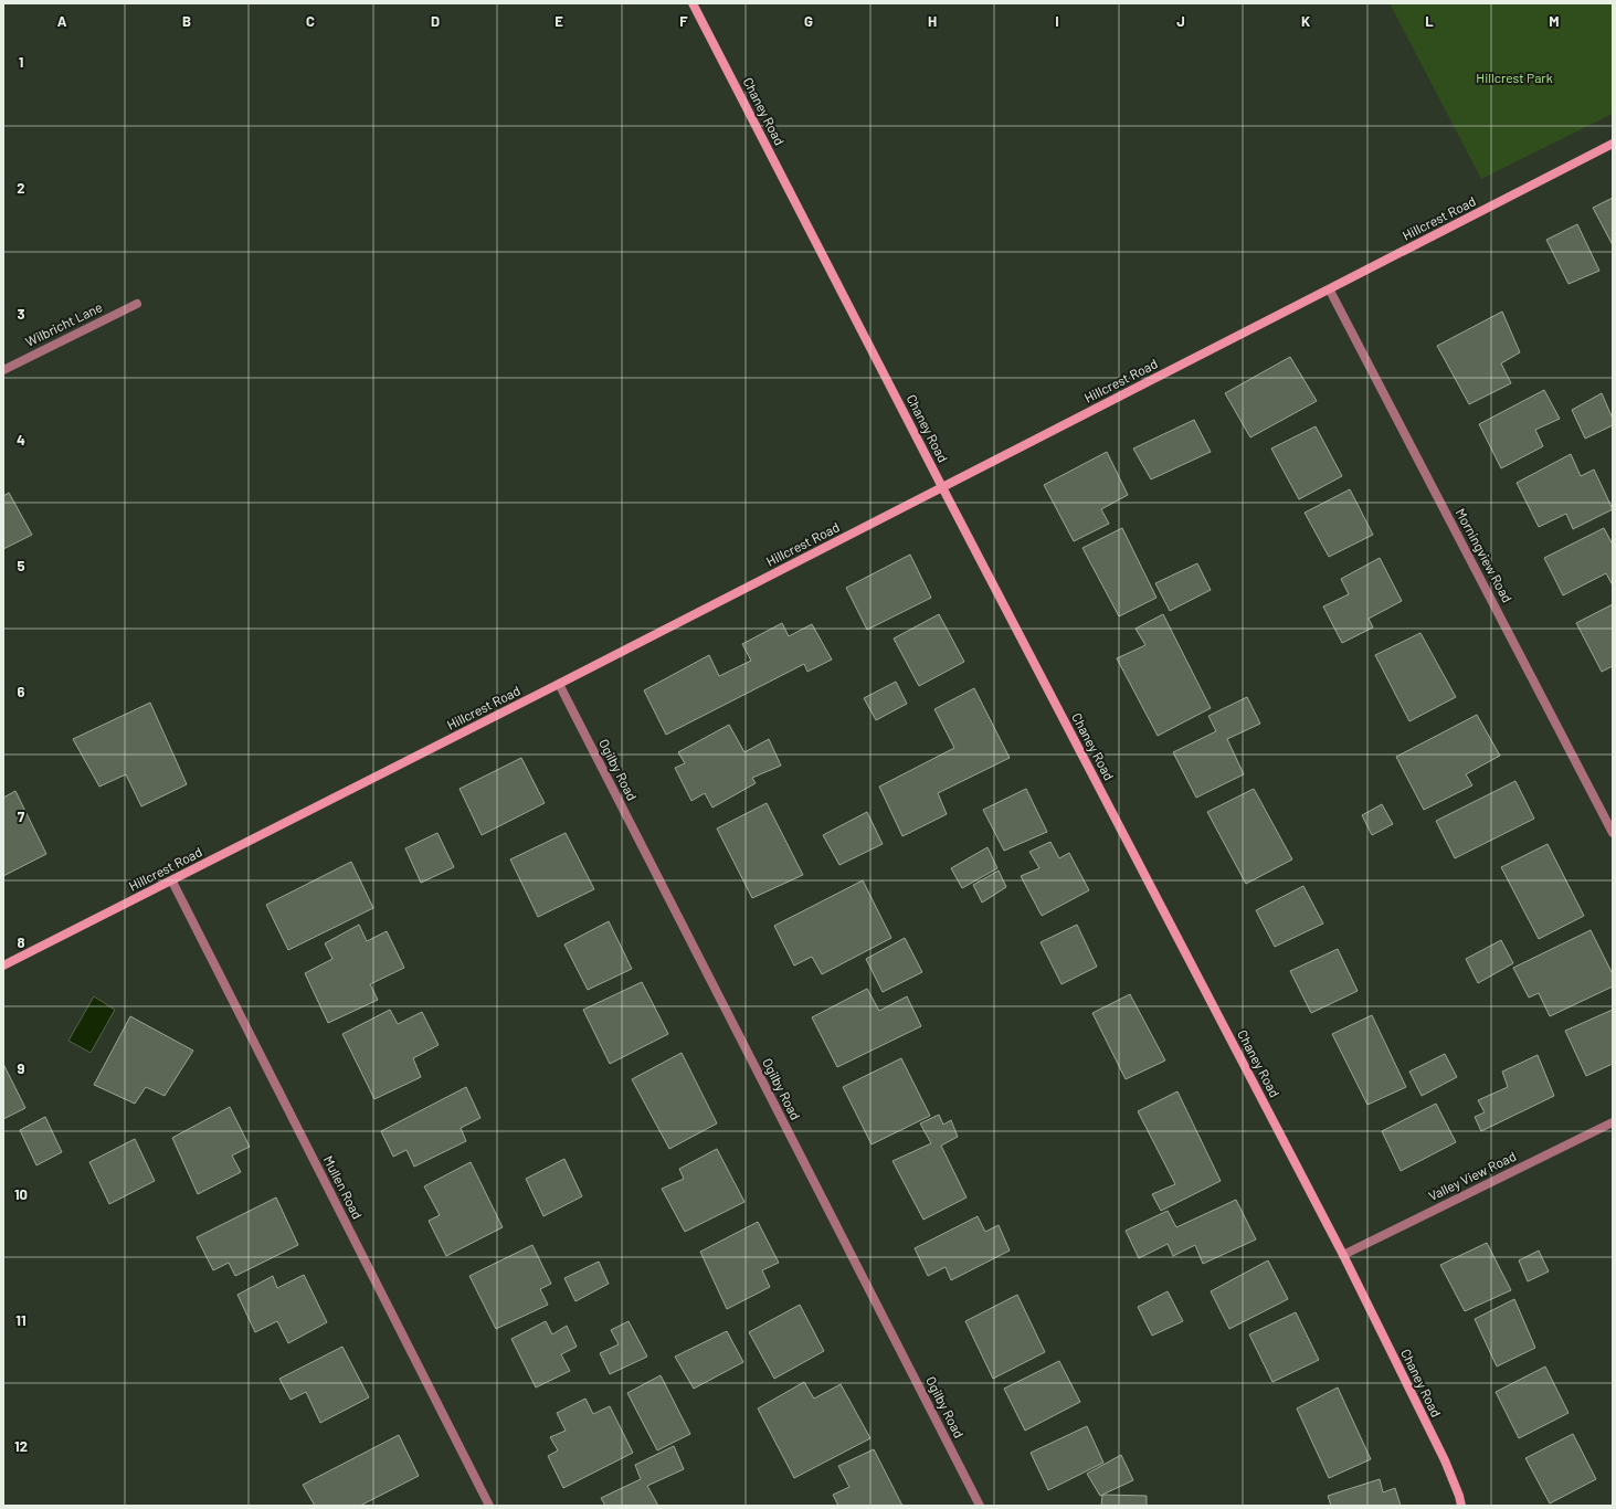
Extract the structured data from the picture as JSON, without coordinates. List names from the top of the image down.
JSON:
{
  "streets": {
    "street": [
      "Chaney Road",
      "Hillcrest Road",
      "Wilbricht Lane",
      "Morningview Road",
      "Ogilby Road",
      "Valley View Road",
      "Mullen Road"
    ]
  },
  "crossings": [
    ["Chaney Road", "Hillcrest Road"],
    ["Chaney Road", "Valley View Road"],
    ["Hillcrest Road", "Morningview Road"],
    ["Hillcrest Road", "Ogilby Road"],
    ["Hillcrest Road", "Mullen Road"]
  ],
  "parks": ["Hillcrest Park"],
  "grid": {
    "columns": [
      "A",
      "B",
      "C",
      "D",
      "E",
      "F",
      "G",
      "H",
      "I",
      "J",
      "K",
      "L",
      "M"
    ],
    "rows": [
      "1",
      "2",
      "3",
      "4",
      "5",
      "6",
      "7",
      "8",
      "9",
      "10",
      "11",
      "12"
    ]
  }
}
